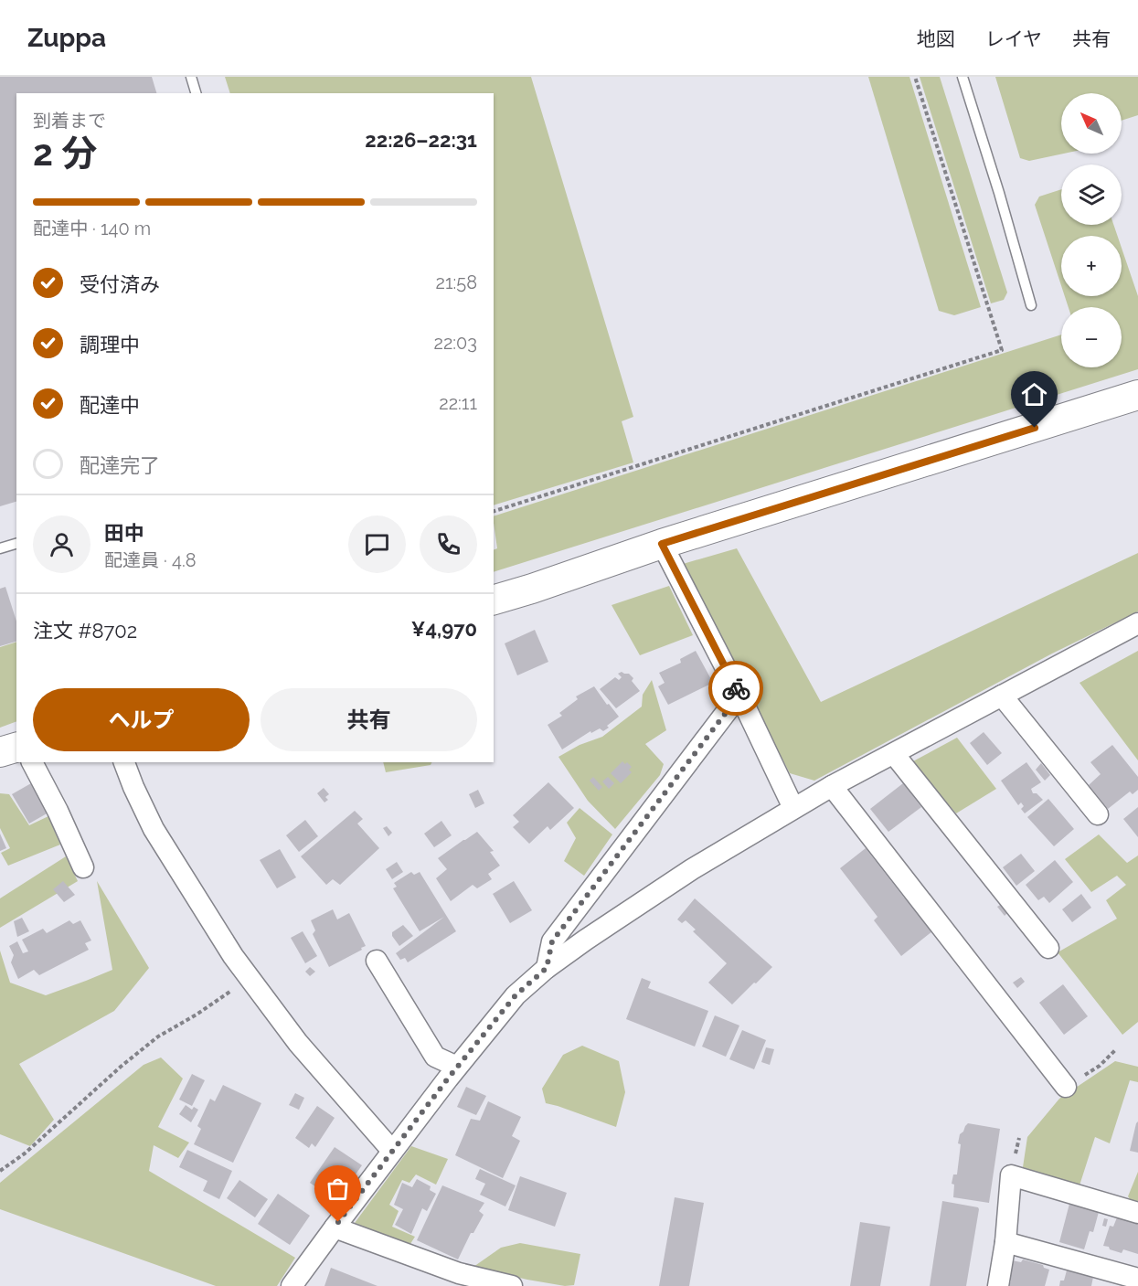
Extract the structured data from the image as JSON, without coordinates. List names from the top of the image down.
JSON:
{
  "north": "top left",
  "page": {
    "header": "Zuppa",
    "nav": ["地図", "レイヤ", "共有"],
    "map_buttons": ["+", "−"],
    "heading": ["2 分", "到着まで", "22:26–22:31"],
    "panel": [
      "田中",
      "配達員 · 4.8",
      "注文 #8702",
      "¥4,970"
    ],
    "bar": "配達中 · 140 m",
    "list": [
      ["受付済み", "21:58"],
      ["調理中", "22:03"],
      ["配達中", "22:11"],
      "配達完了"
    ],
    "buttons": ["ヘルプ", "共有"]
  }
}
